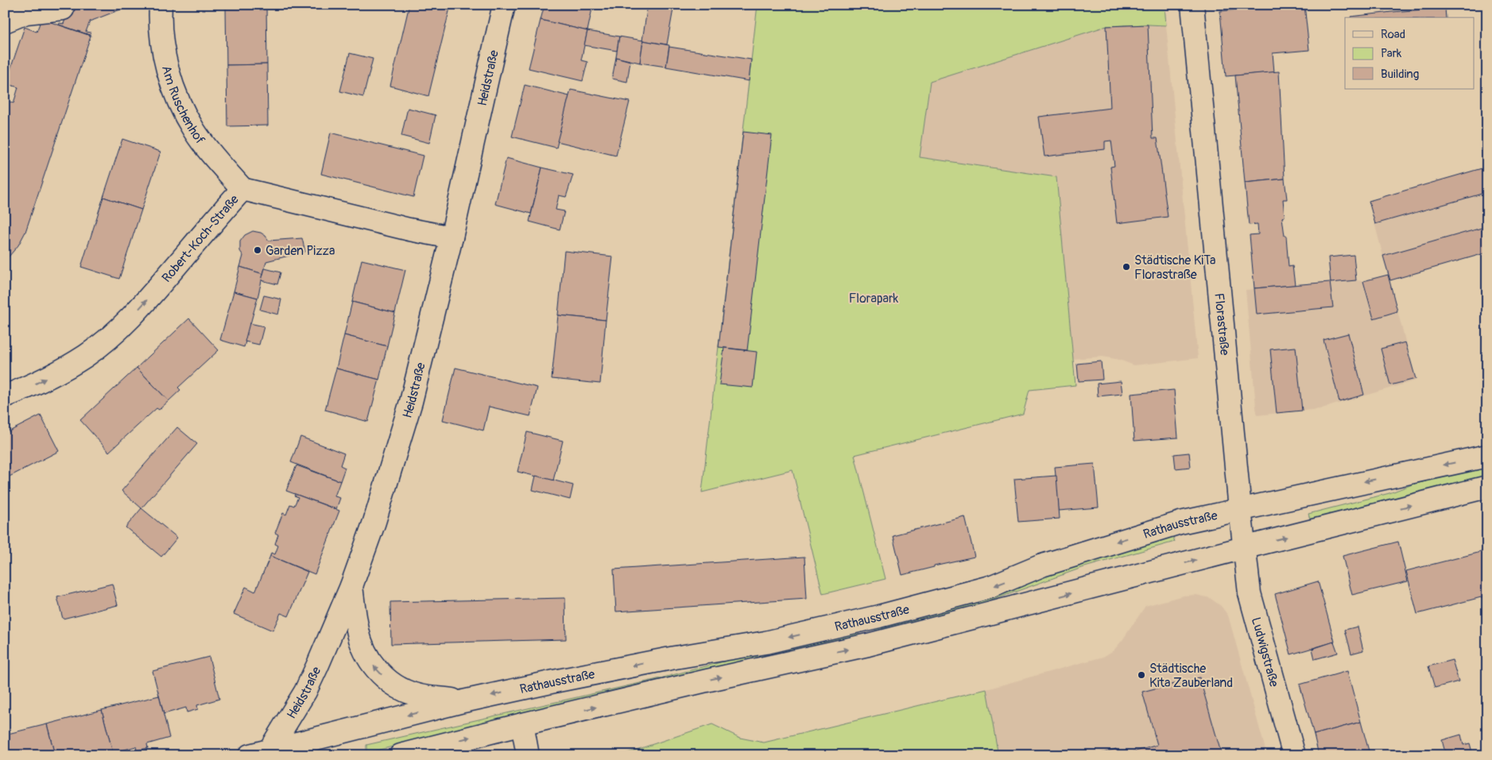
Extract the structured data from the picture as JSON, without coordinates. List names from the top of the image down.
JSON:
{
  "streets": {
    "street": [
      "Heidstraße",
      "Am Ruschenhof",
      "Robert-Koch-Straße",
      "Florastraße",
      "Rathausstraße",
      "Ludwigstraße"
    ]
  },
  "crossings": [
    ["Heidstraße", "Robert-Koch-Straße"],
    ["Heidstraße", "Rathausstraße"],
    ["Am Ruschenhof", "Robert-Koch-Straße"],
    ["Florastraße", "Rathausstraße"],
    ["Florastraße", "Ludwigstraße"],
    ["Rathausstraße", "Ludwigstraße"]
  ],
  "one_way": ["Robert-Koch-Straße"],
  "parks": ["Florapark"],
  "places": ["Garden Pizza", "Städtische KiTa Florastraße", "Städtische Kita Zauberland"],
  "legend": ["Road", "Park", "Building"]
}
